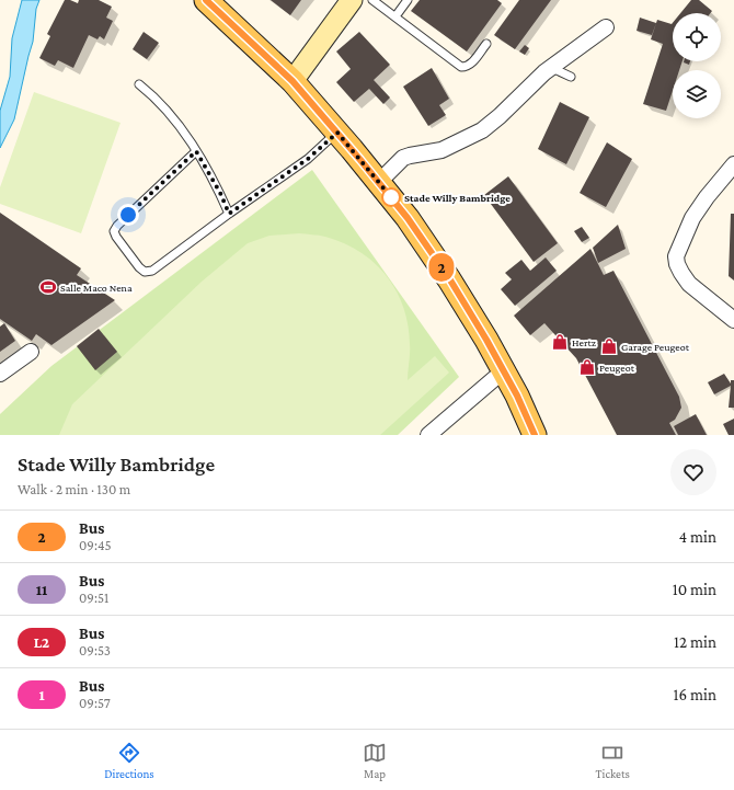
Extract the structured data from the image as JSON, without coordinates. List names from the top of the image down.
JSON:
{
  "places": {
    "other": ["Stade Willy Bambridge"],
    "sports": ["Salle Maco Nena"],
    "shop": ["Hertz", "Garage Peugeot", "Peugeot"]
  },
  "lines": ["bus line 2"],
  "page": {
    "on_map": "2",
    "heading": ["Stade Willy Bambridge", "Walk · 2 min · 130 m"],
    "list": [
      {
        "mark": "2",
        "name": "Bus",
        "note": "09:45",
        "value": "4 min"
      },
      {
        "mark": "11",
        "name": "Bus",
        "note": "09:51",
        "value": "10 min"
      },
      {
        "mark": "L2",
        "name": "Bus",
        "note": "09:53",
        "value": "12 min"
      },
      {
        "mark": "1",
        "name": "Bus",
        "note": "09:57",
        "value": "16 min"
      }
    ],
    "tabs": ["Directions", "Map", "Tickets"]
  }
}
